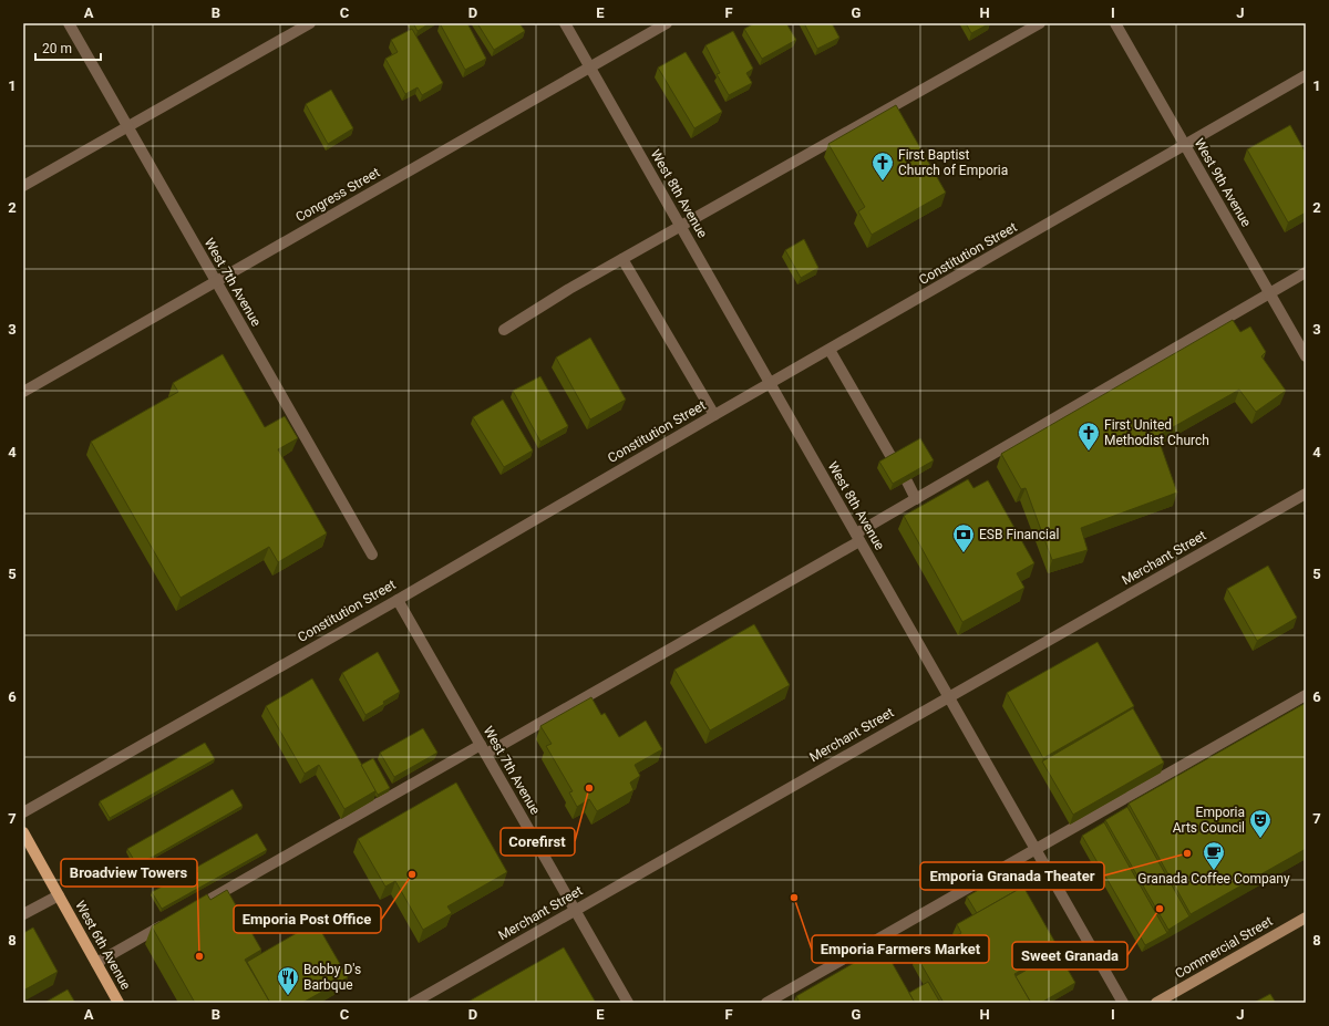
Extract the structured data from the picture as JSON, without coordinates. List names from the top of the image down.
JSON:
{
  "streets": {
    "main road": ["West 6th Avenue", "Commercial Street"],
    "street": [
      "West 9th Avenue",
      "West 8th Avenue",
      "Congress Street",
      "Constitution Street",
      "West 7th Avenue",
      "Merchant Street"
    ]
  },
  "crossings": [
    ["West 9th Avenue", "Constitution Street"],
    ["West 8th Avenue", "Congress Street"],
    ["West 8th Avenue", "Constitution Street"],
    ["West 8th Avenue", "Merchant Street"],
    ["Congress Street", "West 7th Avenue"],
    ["Constitution Street", "West 7th Avenue"],
    ["West 7th Avenue", "Merchant Street"]
  ],
  "places": {
    "church": ["First Baptist Church of Emporia", "First United Methodist Church"],
    "bank": ["ESB Financial"],
    "other": [
      "Corefirst",
      "Emporia Granada Theater",
      "Emporia Post Office",
      "Emporia Farmers Market",
      "Sweet Granada",
      "Broadview Towers"
    ],
    "theatre": ["Emporia Arts Council"],
    "cafe": ["Granada Coffee Company"],
    "restaurant": ["Bobby D's Barbque"]
  },
  "scale_bar": "20 m",
  "grid": {
    "columns": [
      "A",
      "B",
      "C",
      "D",
      "E",
      "F",
      "G",
      "H",
      "I",
      "J"
    ],
    "rows": [
      "1",
      "2",
      "3",
      "4",
      "5",
      "6",
      "7",
      "8"
    ]
  }
}
